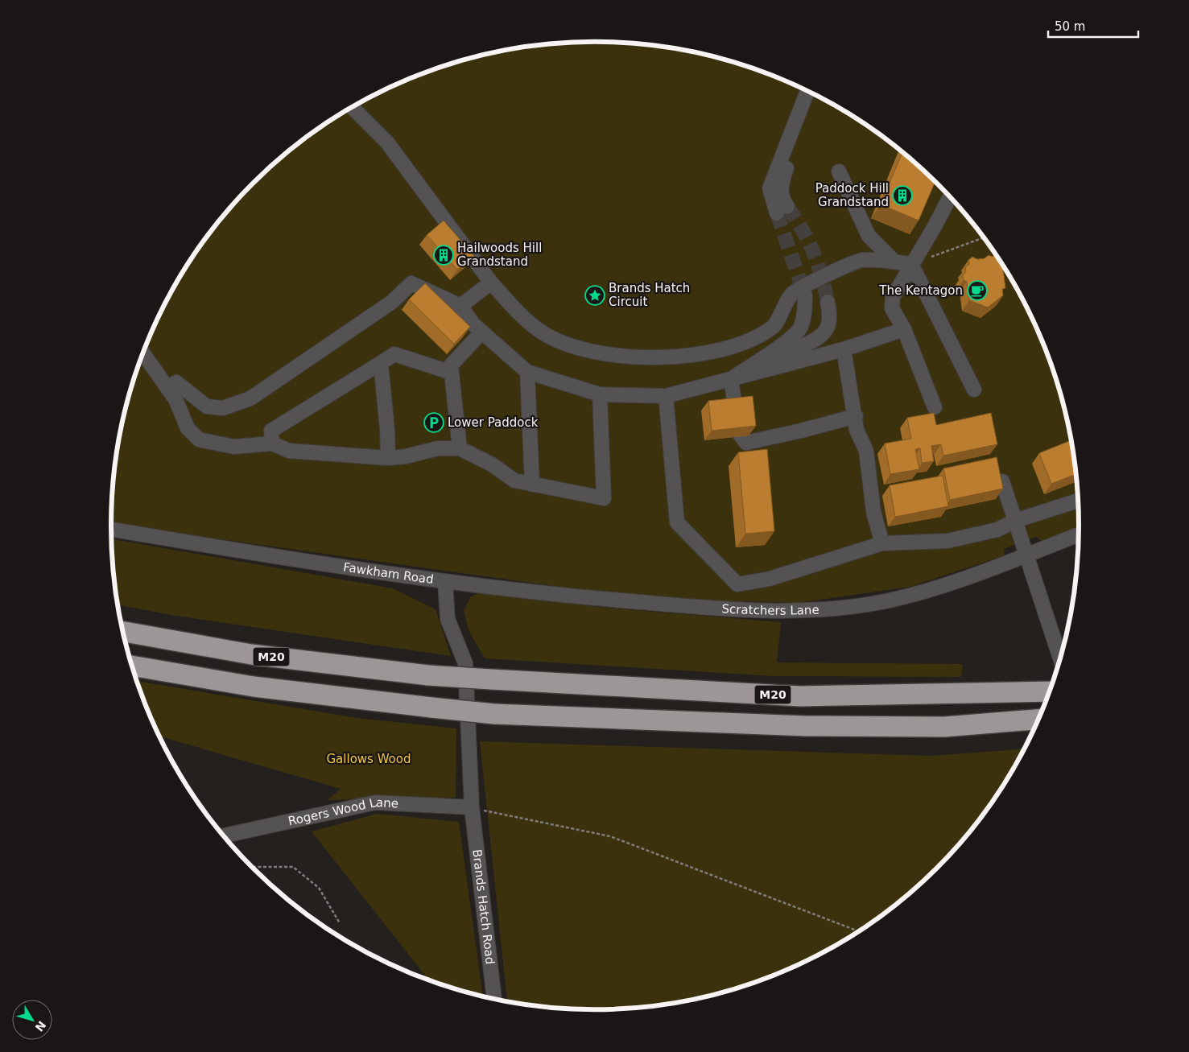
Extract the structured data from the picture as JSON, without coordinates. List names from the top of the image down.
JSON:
{
  "streets": {
    "highway": ["M20"],
    "street": [
      "Fawkham Road",
      "Scratchers Lane",
      "Rogers Wood Lane",
      "Brands Hatch Road"
    ]
  },
  "crossings": [
    ["Fawkham Road", "Scratchers Lane"],
    ["Fawkham Road", "Rogers Wood Lane"],
    ["Fawkham Road", "Brands Hatch Road"],
    ["Rogers Wood Lane", "Brands Hatch Road"]
  ],
  "parks": ["Gallows Wood"],
  "places": {
    "building": ["Paddock Hill Grandstand", "Hailwoods Hill Grandstand"],
    "cafe": ["The Kentagon"],
    "place": ["Brands Hatch Circuit"],
    "parking": ["Lower Paddock"]
  },
  "scale_bar": "50 m",
  "north": "bottom right"
}
